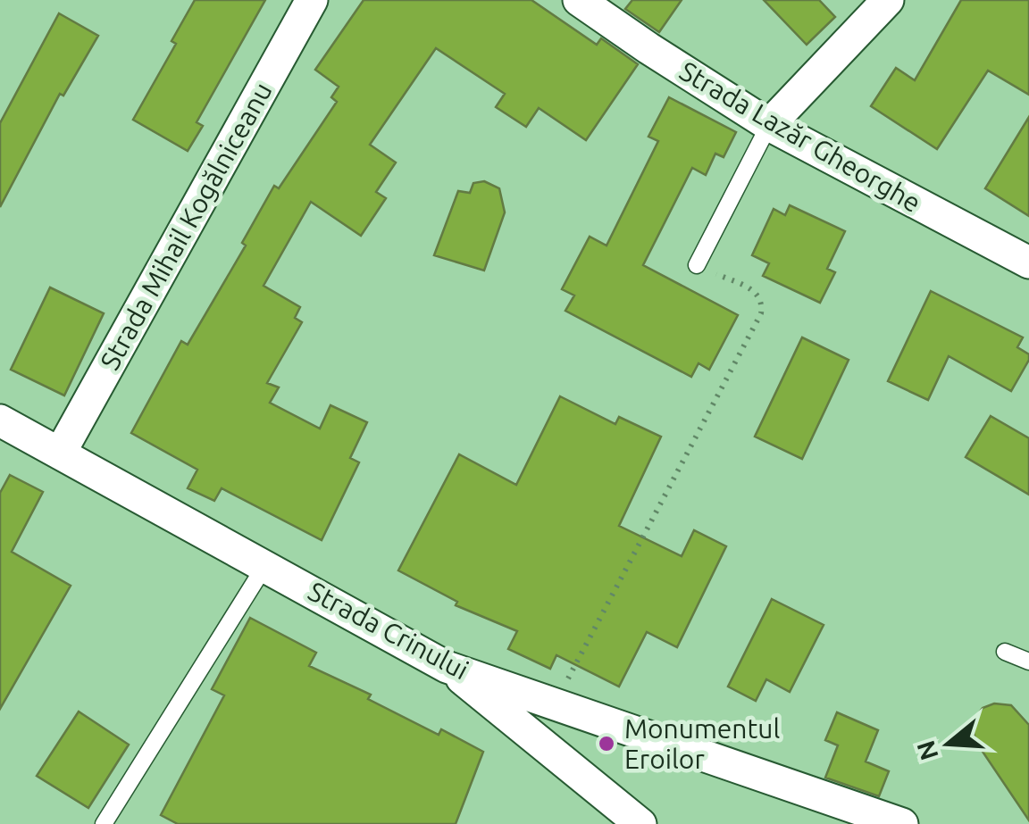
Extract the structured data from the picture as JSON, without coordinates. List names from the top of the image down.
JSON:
{
  "streets": {
    "street": ["Strada Lazăr Gheorghe", "Strada Mihail Kogălniceanu", "Strada Crinului"]
  },
  "crossings": [
    ["Strada Mihail Kogălniceanu", "Strada Crinului"]
  ],
  "places": ["Monumentul Eroilor"],
  "north": "left"
}
